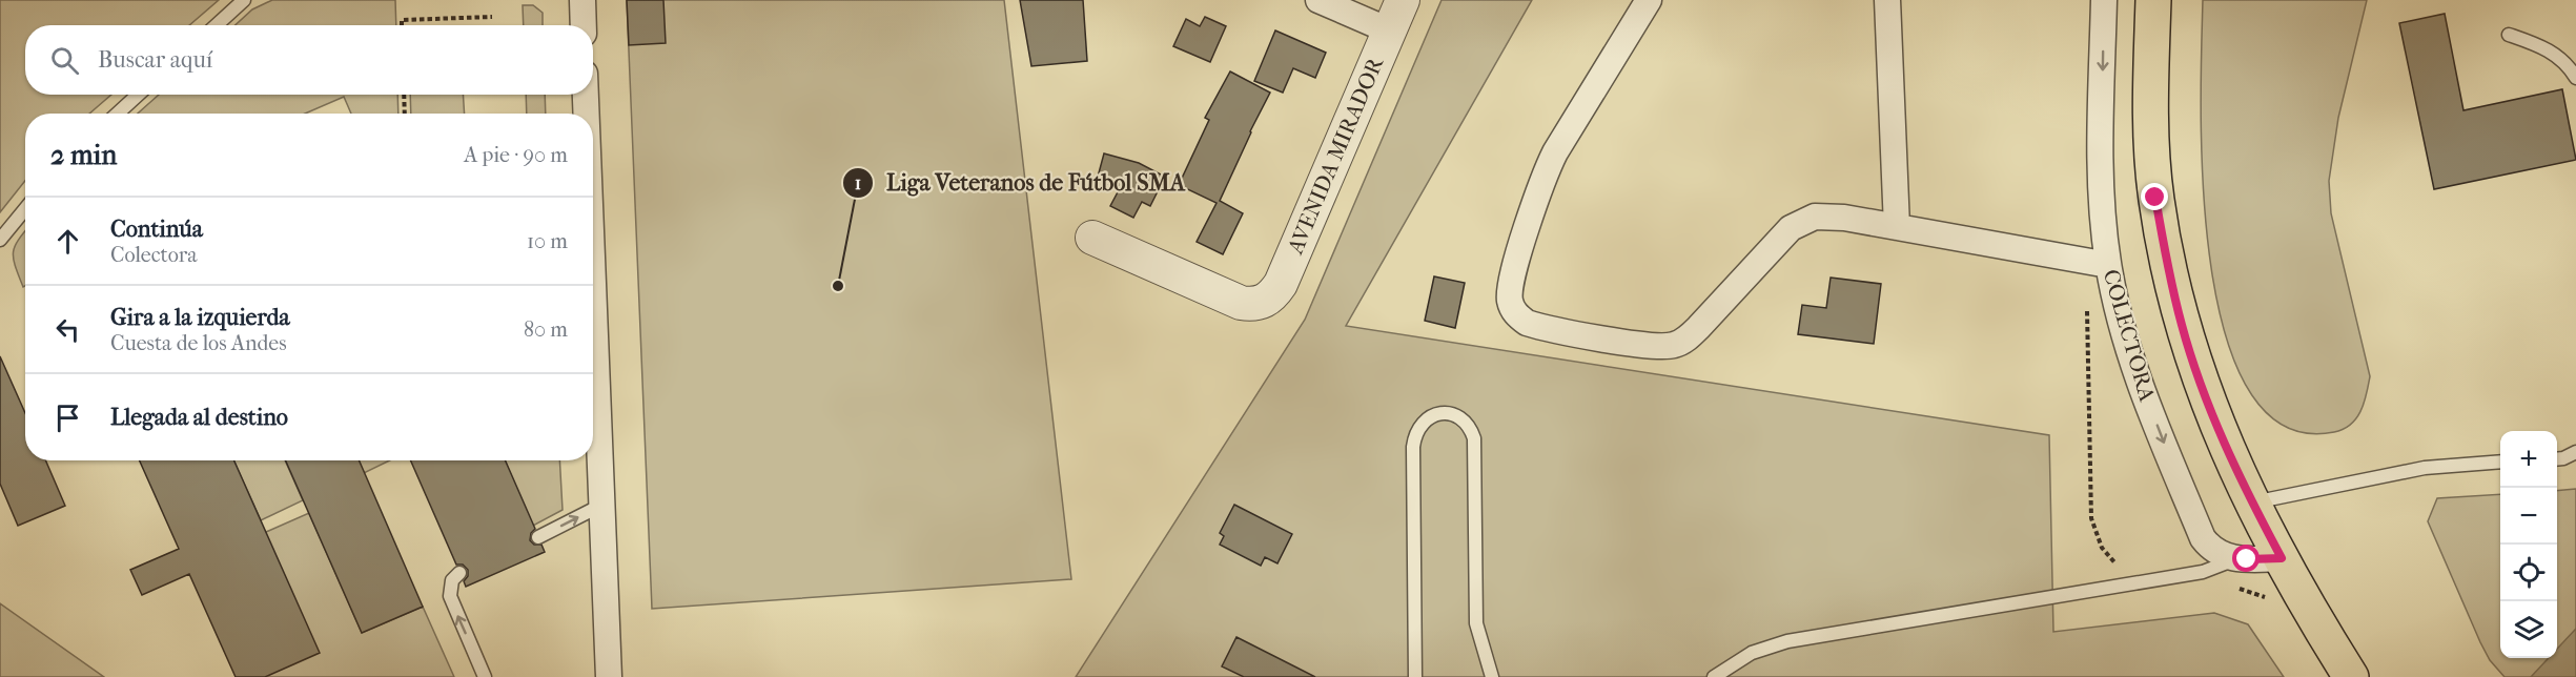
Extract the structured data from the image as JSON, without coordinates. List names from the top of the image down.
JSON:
{
  "streets": {
    "street": ["AVENIDA MIRADOR", "COLECTORA"]
  },
  "places": ["Liga Veteranos de Fútbol SMA"],
  "page": {
    "search": "Buscar aquí",
    "heading": ["2 min", "A pie · 90 m"],
    "list": [
      ["Continúa", "Colectora", "10 m"],
      ["Gira a la izquierda", "Cuesta de los Andes", "80 m"],
      "Llegada al destino"
    ],
    "map_buttons": ["+", "−"]
  }
}
